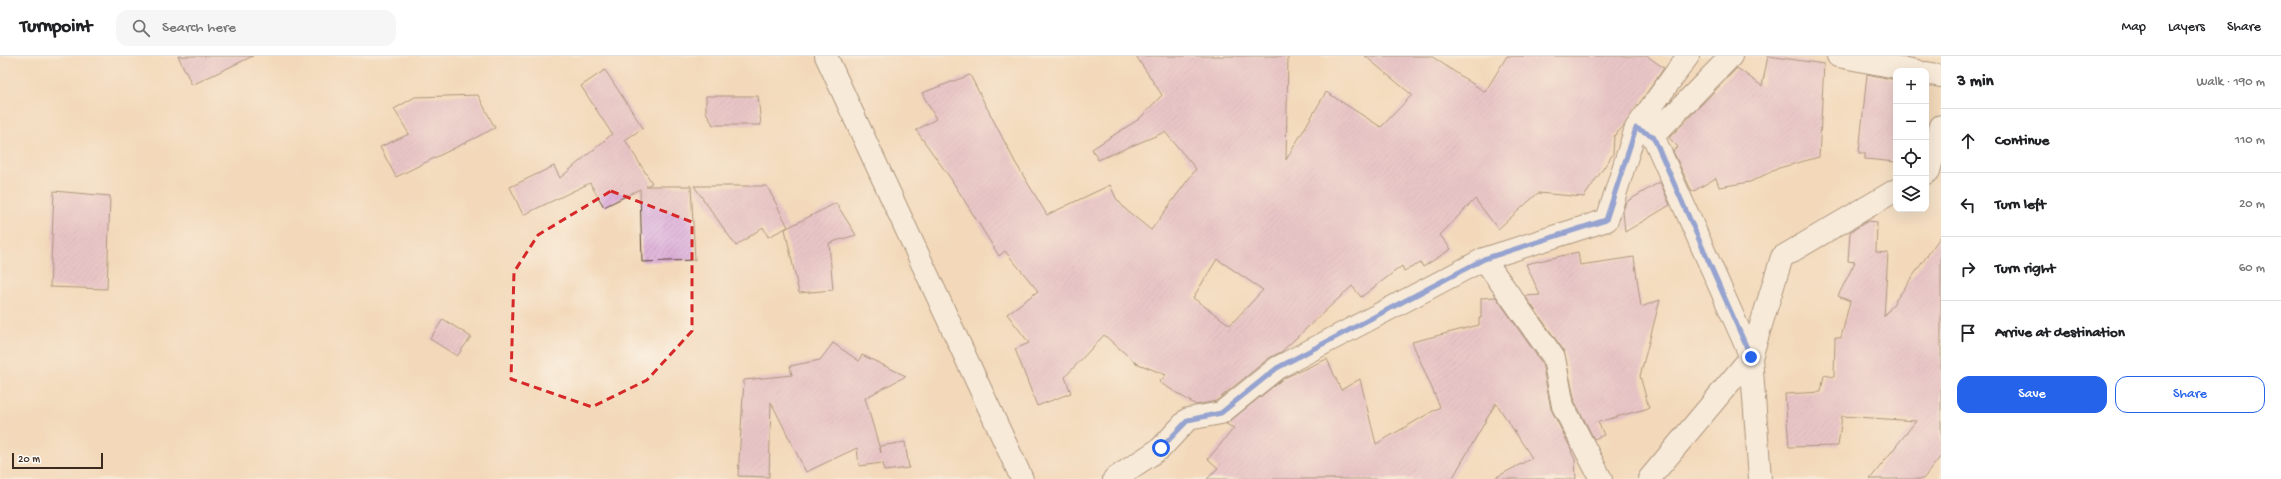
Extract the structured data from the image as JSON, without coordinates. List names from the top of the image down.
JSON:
{
  "scale_bar": "20 m",
  "page": {
    "header": "Turnpoint",
    "search": "Search here",
    "nav": ["Map", "Layers", "Share"],
    "heading": ["3 min", "Walk · 190 m"],
    "map_buttons": ["+", "−"],
    "list": [
      ["Continue", "110 m"],
      ["Turn left", "20 m"],
      ["Turn right", "60 m"],
      "Arrive at destination"
    ],
    "buttons": ["Save", "Share"],
    "scale": "20 m"
  }
}
